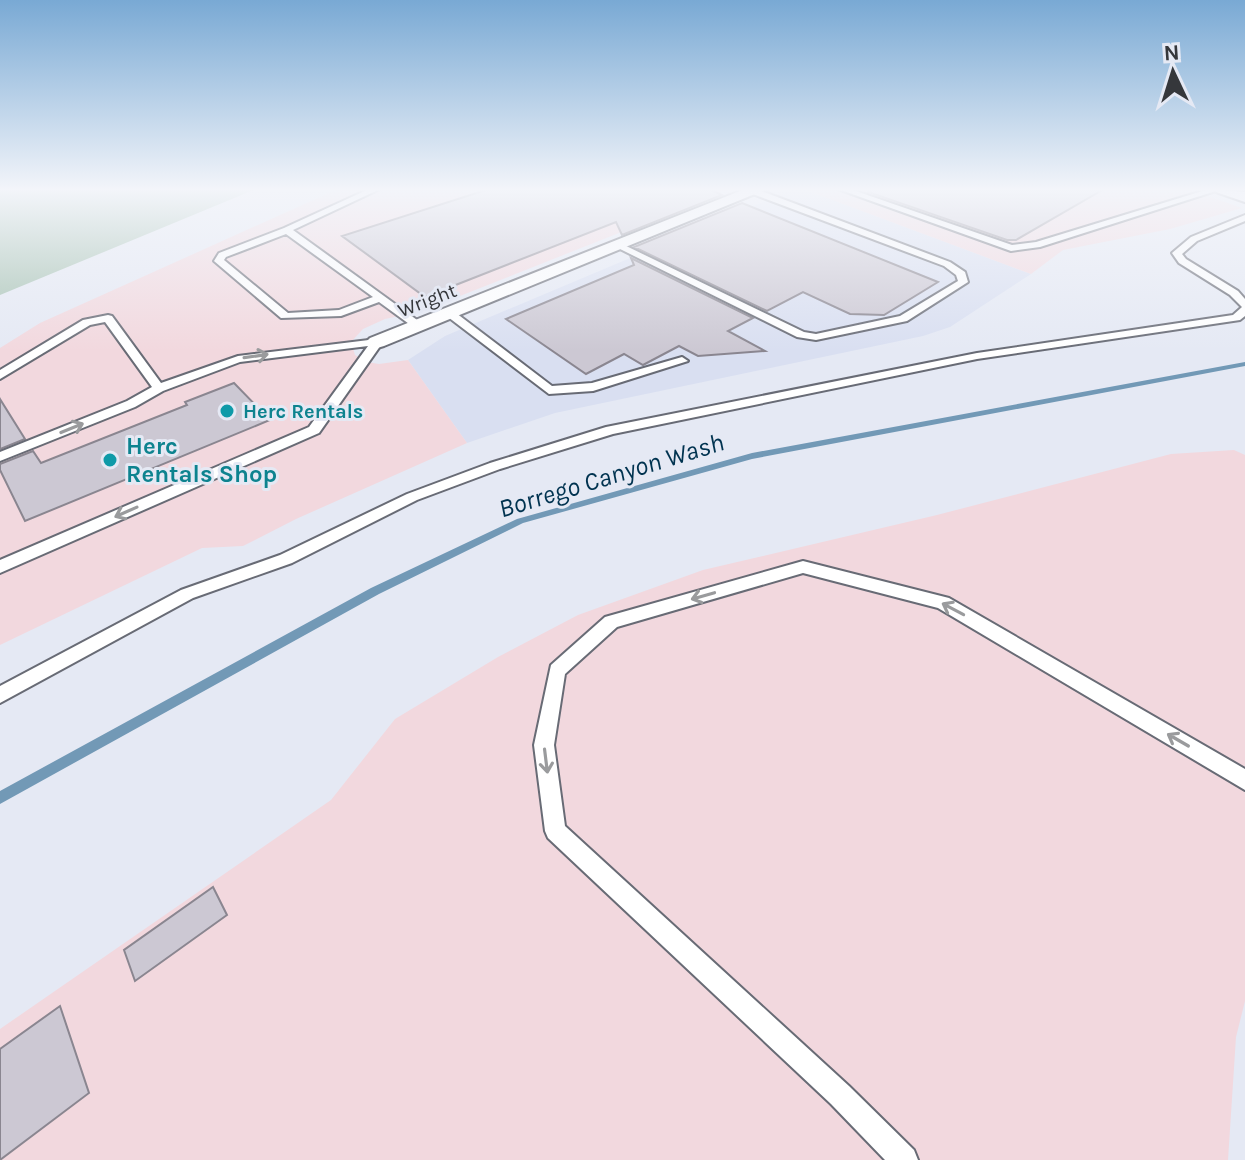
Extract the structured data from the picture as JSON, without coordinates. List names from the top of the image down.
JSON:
{
  "streets": {
    "street": ["Wright"]
  },
  "water": ["Borrego Canyon Wash"],
  "places": ["Herc Rentals", "Herc Rentals Shop"],
  "north": "top"
}
